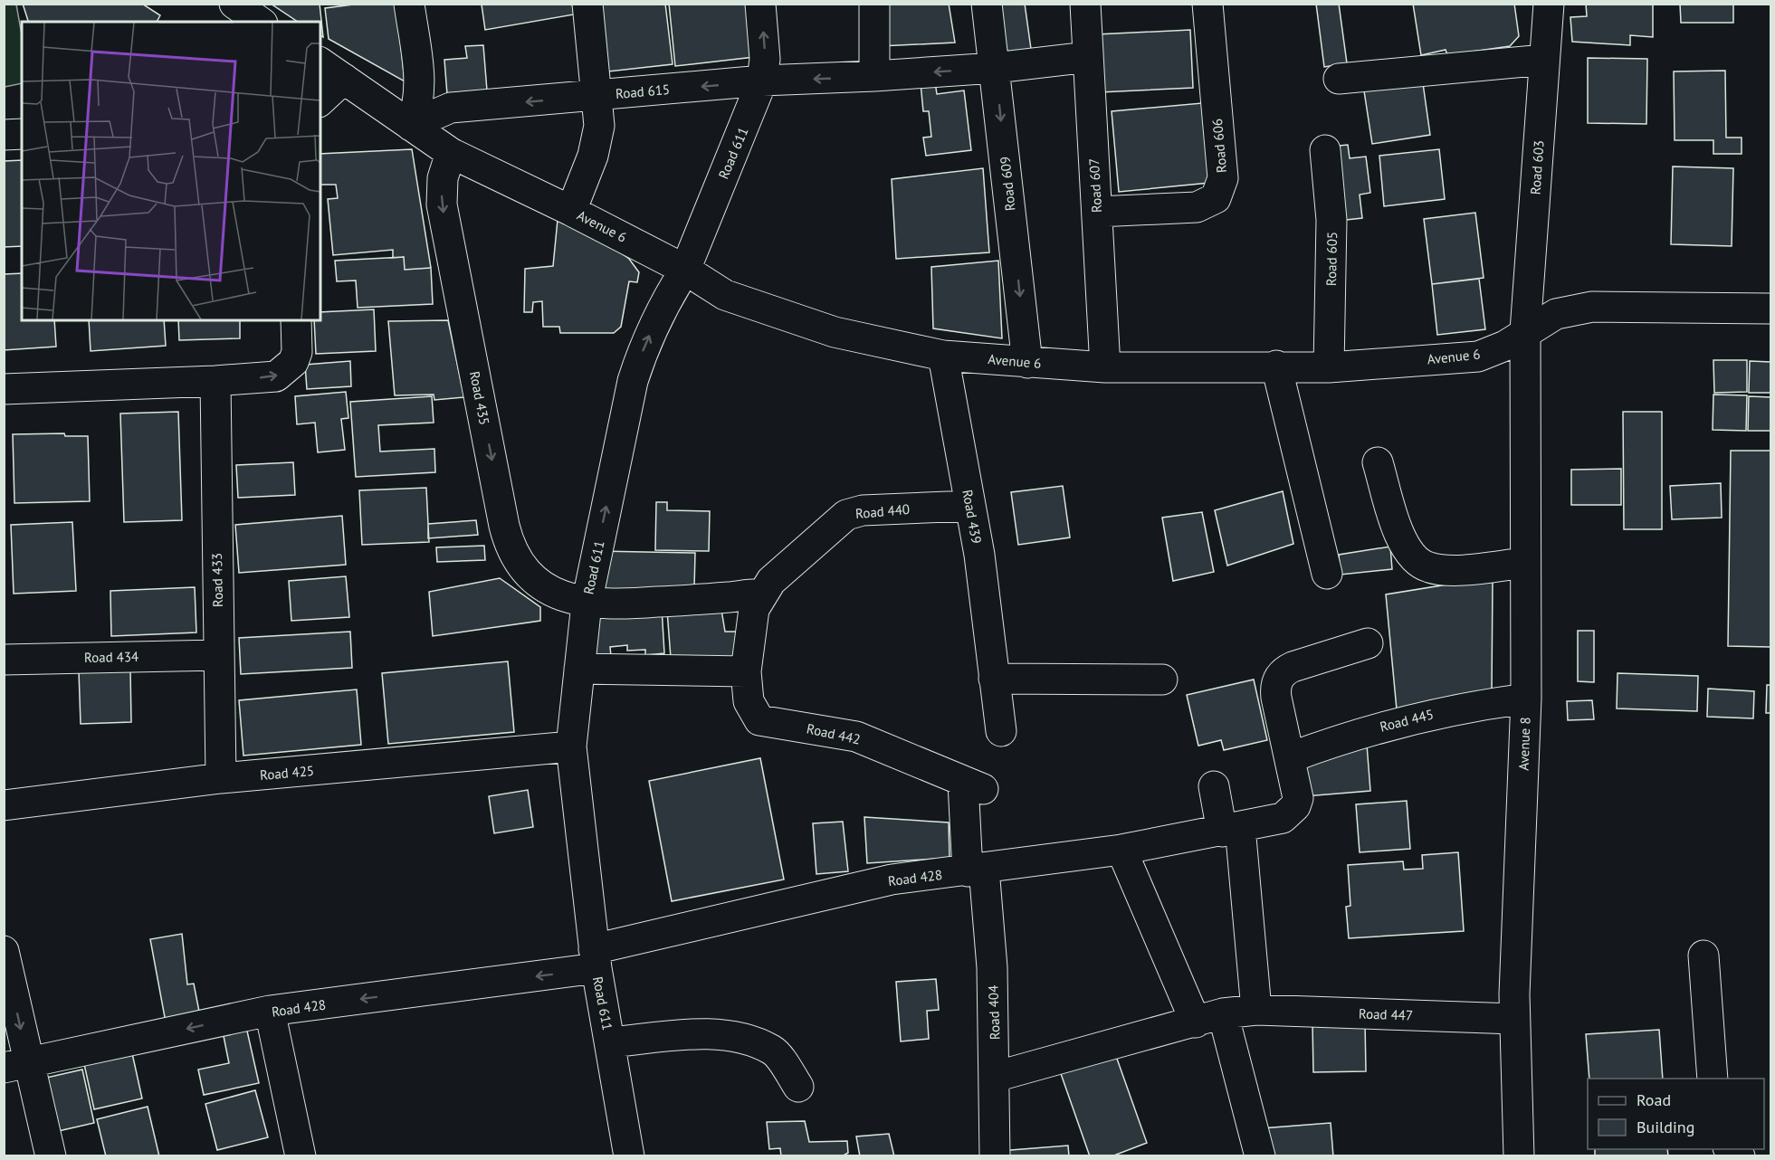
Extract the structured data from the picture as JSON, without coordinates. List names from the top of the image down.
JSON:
{
  "streets": {
    "street": [
      "Road 615",
      "Road 606",
      "Road 611",
      "Road 603",
      "Road 609",
      "Road 607",
      "Avenue 6",
      "Road 605",
      "Road 435",
      "Road 440",
      "Road 439",
      "Road 433",
      "Road 434",
      "Road 445",
      "Road 442",
      "Avenue 8",
      "Road 425",
      "Road 428",
      "Road 404",
      "Road 447"
    ]
  },
  "crossings": [
    ["Road 615", "Road 611"],
    ["Road 615", "Road 609"],
    ["Road 615", "Road 607"],
    ["Road 615", "Avenue 6"],
    ["Road 606", "Road 607"],
    ["Road 611", "Avenue 6"],
    ["Road 611", "Road 435"],
    ["Road 611", "Road 425"],
    ["Road 611", "Road 428"],
    ["Road 603", "Avenue 6"],
    ["Road 603", "Avenue 8"],
    ["Road 609", "Avenue 6"],
    ["Road 607", "Avenue 6"],
    ["Avenue 6", "Road 605"],
    ["Avenue 6", "Road 435"],
    ["Avenue 6", "Road 439"],
    ["Avenue 6", "Avenue 8"],
    ["Road 435", "Road 440"],
    ["Road 435", "Road 442"],
    ["Road 440", "Road 439"],
    ["Road 440", "Road 442"],
    ["Road 433", "Road 434"],
    ["Road 433", "Road 425"],
    ["Road 445", "Avenue 8"],
    ["Road 442", "Road 404"],
    ["Avenue 8", "Road 447"],
    ["Road 428", "Road 404"],
    ["Road 404", "Road 447"]
  ],
  "one_way": [
    "Road 615",
    "Road 611",
    "Road 609",
    "Road 435",
    "Road 428"
  ],
  "legend": ["Road", "Building"]
}
